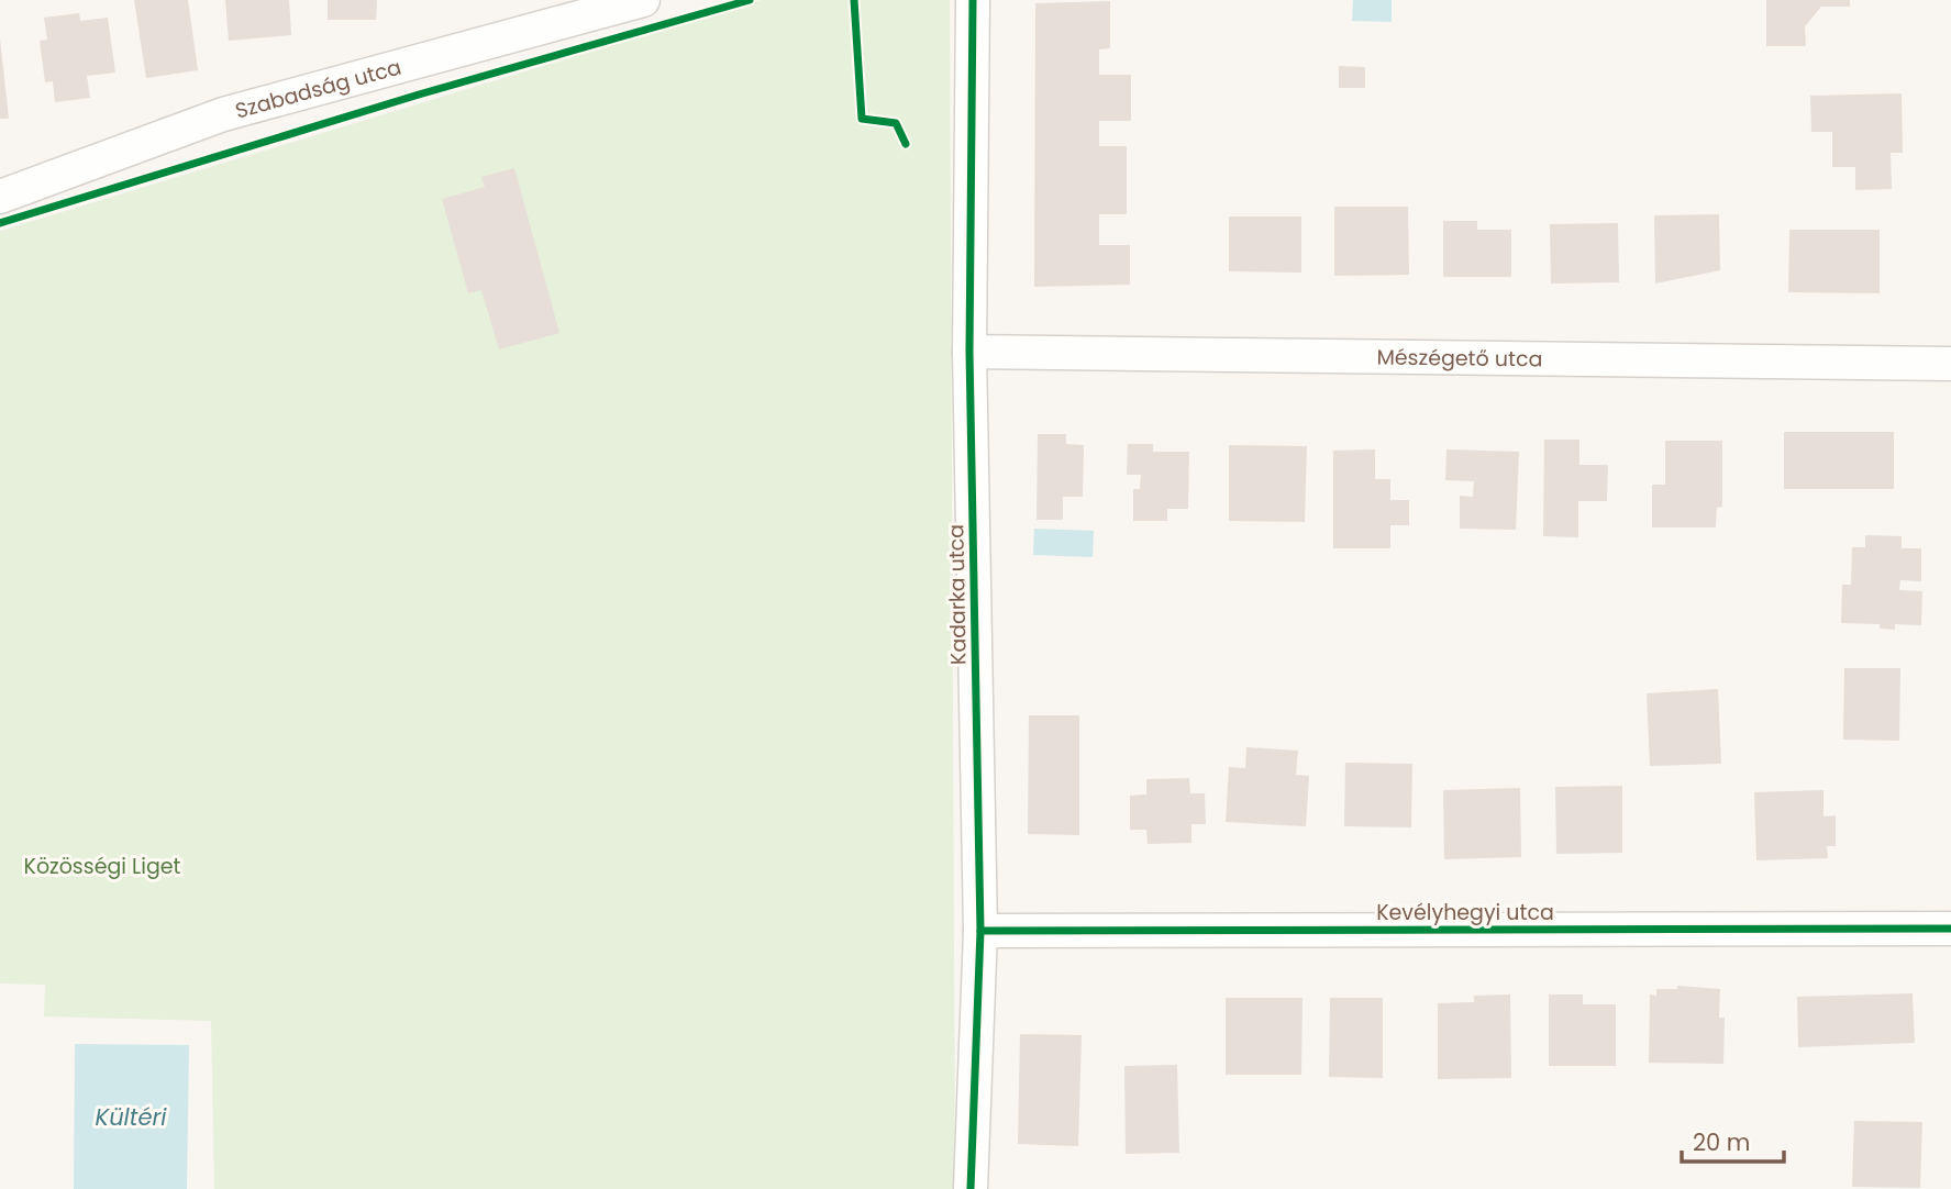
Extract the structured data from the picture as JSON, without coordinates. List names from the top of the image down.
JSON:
{
  "streets": {
    "street": [
      "Szabadság utca",
      "Mészégető utca",
      "Kadarka utca",
      "Kevélyhegyi utca"
    ]
  },
  "crossings": [
    ["Mészégető utca", "Kadarka utca"],
    ["Kadarka utca", "Kevélyhegyi utca"]
  ],
  "water": ["Kültéri"],
  "parks": ["Közösségi Liget"],
  "scale_bar": "20 m"
}
